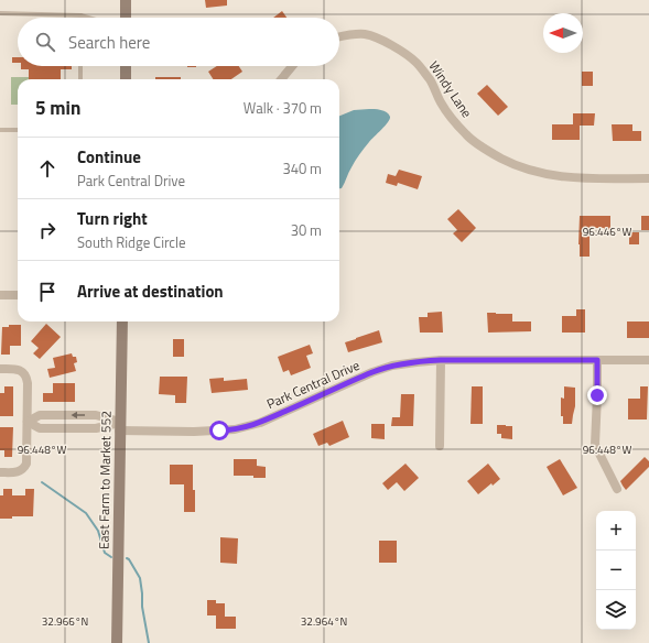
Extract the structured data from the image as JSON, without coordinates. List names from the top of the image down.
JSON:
{
  "streets": {
    "main road": ["East Farm to Market 552"],
    "street": ["Windy Lane", "Park Central Drive"]
  },
  "crossings": [
    ["Park Central Drive", "East Farm to Market 552"]
  ],
  "north": "left",
  "page": {
    "search": "Search here",
    "heading": ["5 min", "Walk · 370 m"],
    "list": [
      ["Continue", "Park Central Drive", "340 m"],
      ["Turn right", "South Ridge Circle", "30 m"],
      "Arrive at destination"
    ],
    "map_buttons": ["+", "−"]
  },
  "coordinates": [
    "96.446°W",
    "96.448°W",
    "32.966°N",
    "32.964°N"
  ]
}
